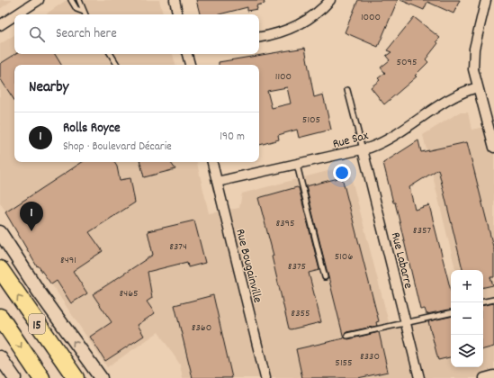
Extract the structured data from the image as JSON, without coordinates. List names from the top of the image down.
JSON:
{
  "streets": {
    "highway": ["15"],
    "street": ["Rue Sax", "Rue Labarre", "Rue Bougainville"]
  },
  "crossings": [
    ["Rue Sax", "Rue Labarre"],
    ["Rue Sax", "Rue Bougainville"]
  ],
  "house_numbers": [
    "1000",
    "5095",
    "1100",
    "5105",
    "8395",
    "8357",
    "8374",
    "5106",
    "8491",
    "8375",
    "8465",
    "8355",
    "8360",
    "8330",
    "5155"
  ],
  "page": {
    "search": "Search here",
    "heading": "Nearby",
    "list": [
      {
        "mark": "1",
        "name": "Rolls Royce",
        "note": "Shop · Boulevard Décarie",
        "value": "190 m"
      }
    ],
    "pins": "1",
    "map_buttons": ["+", "−"]
  }
}
